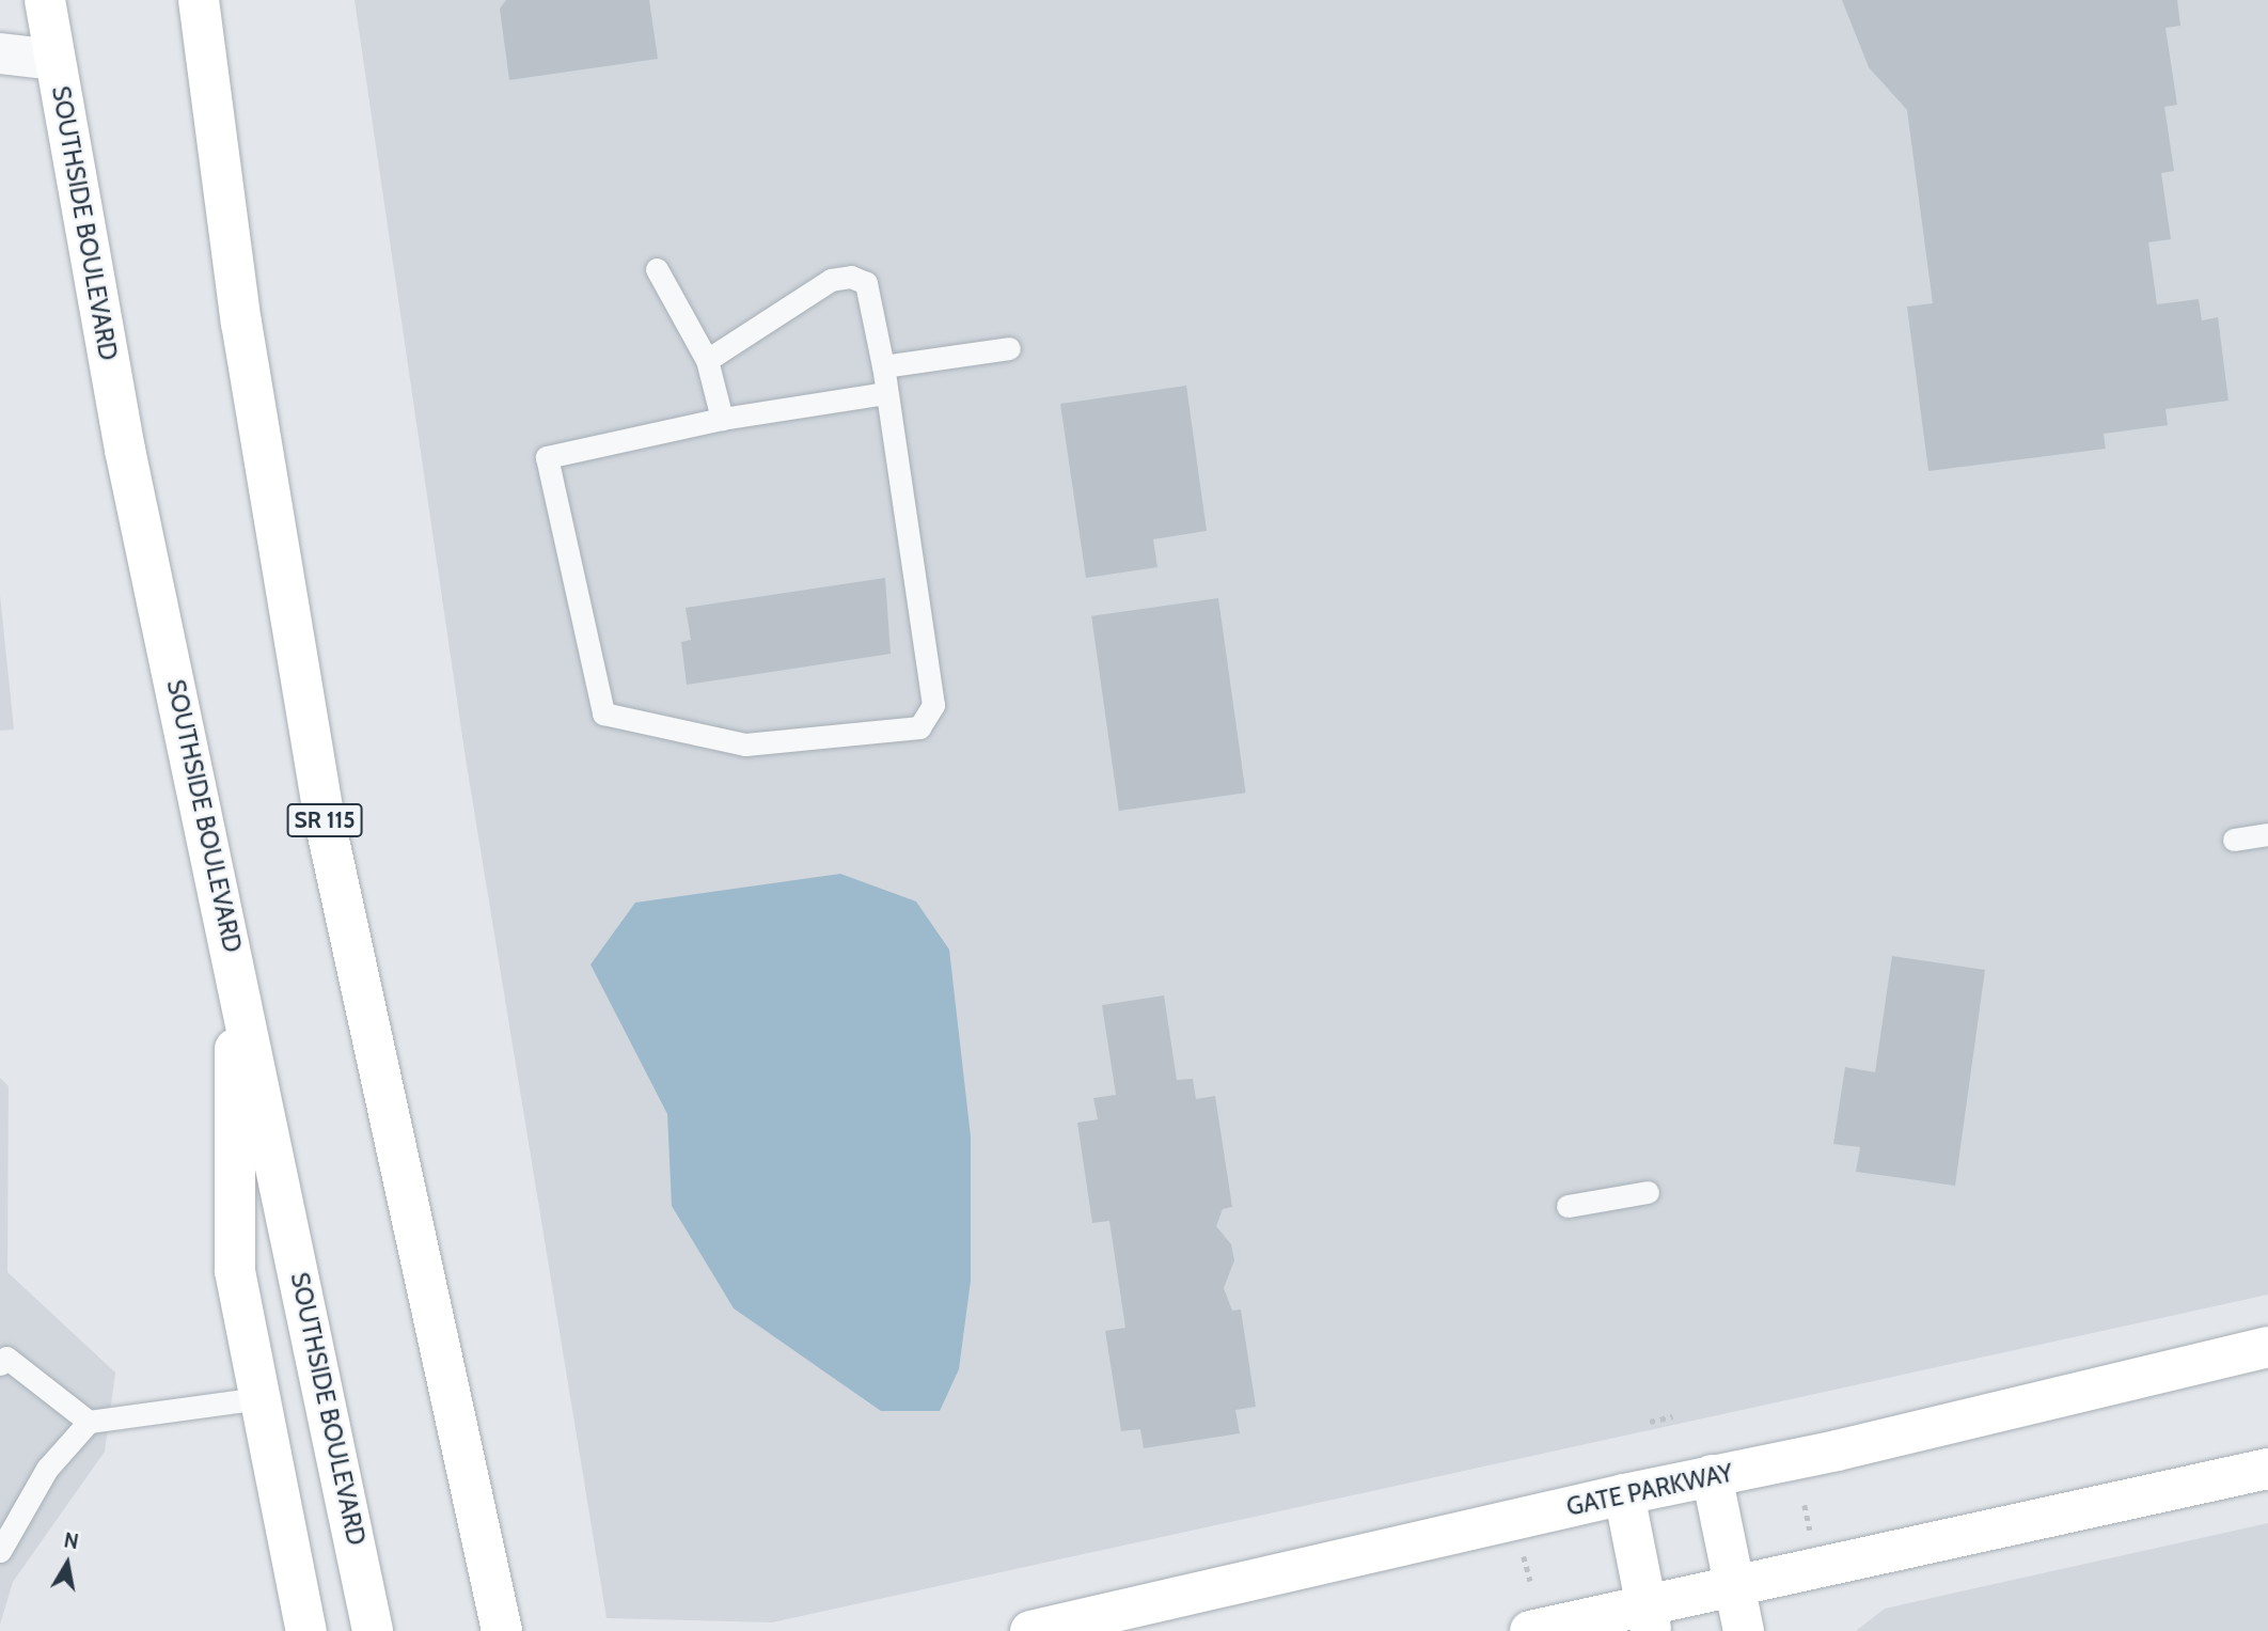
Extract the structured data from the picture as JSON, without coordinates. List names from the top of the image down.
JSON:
{
  "streets": {
    "main road": ["SOUTHSIDE BOULEVARD", "SR 115", "GATE PARKWAY"]
  },
  "north": "top"
}
